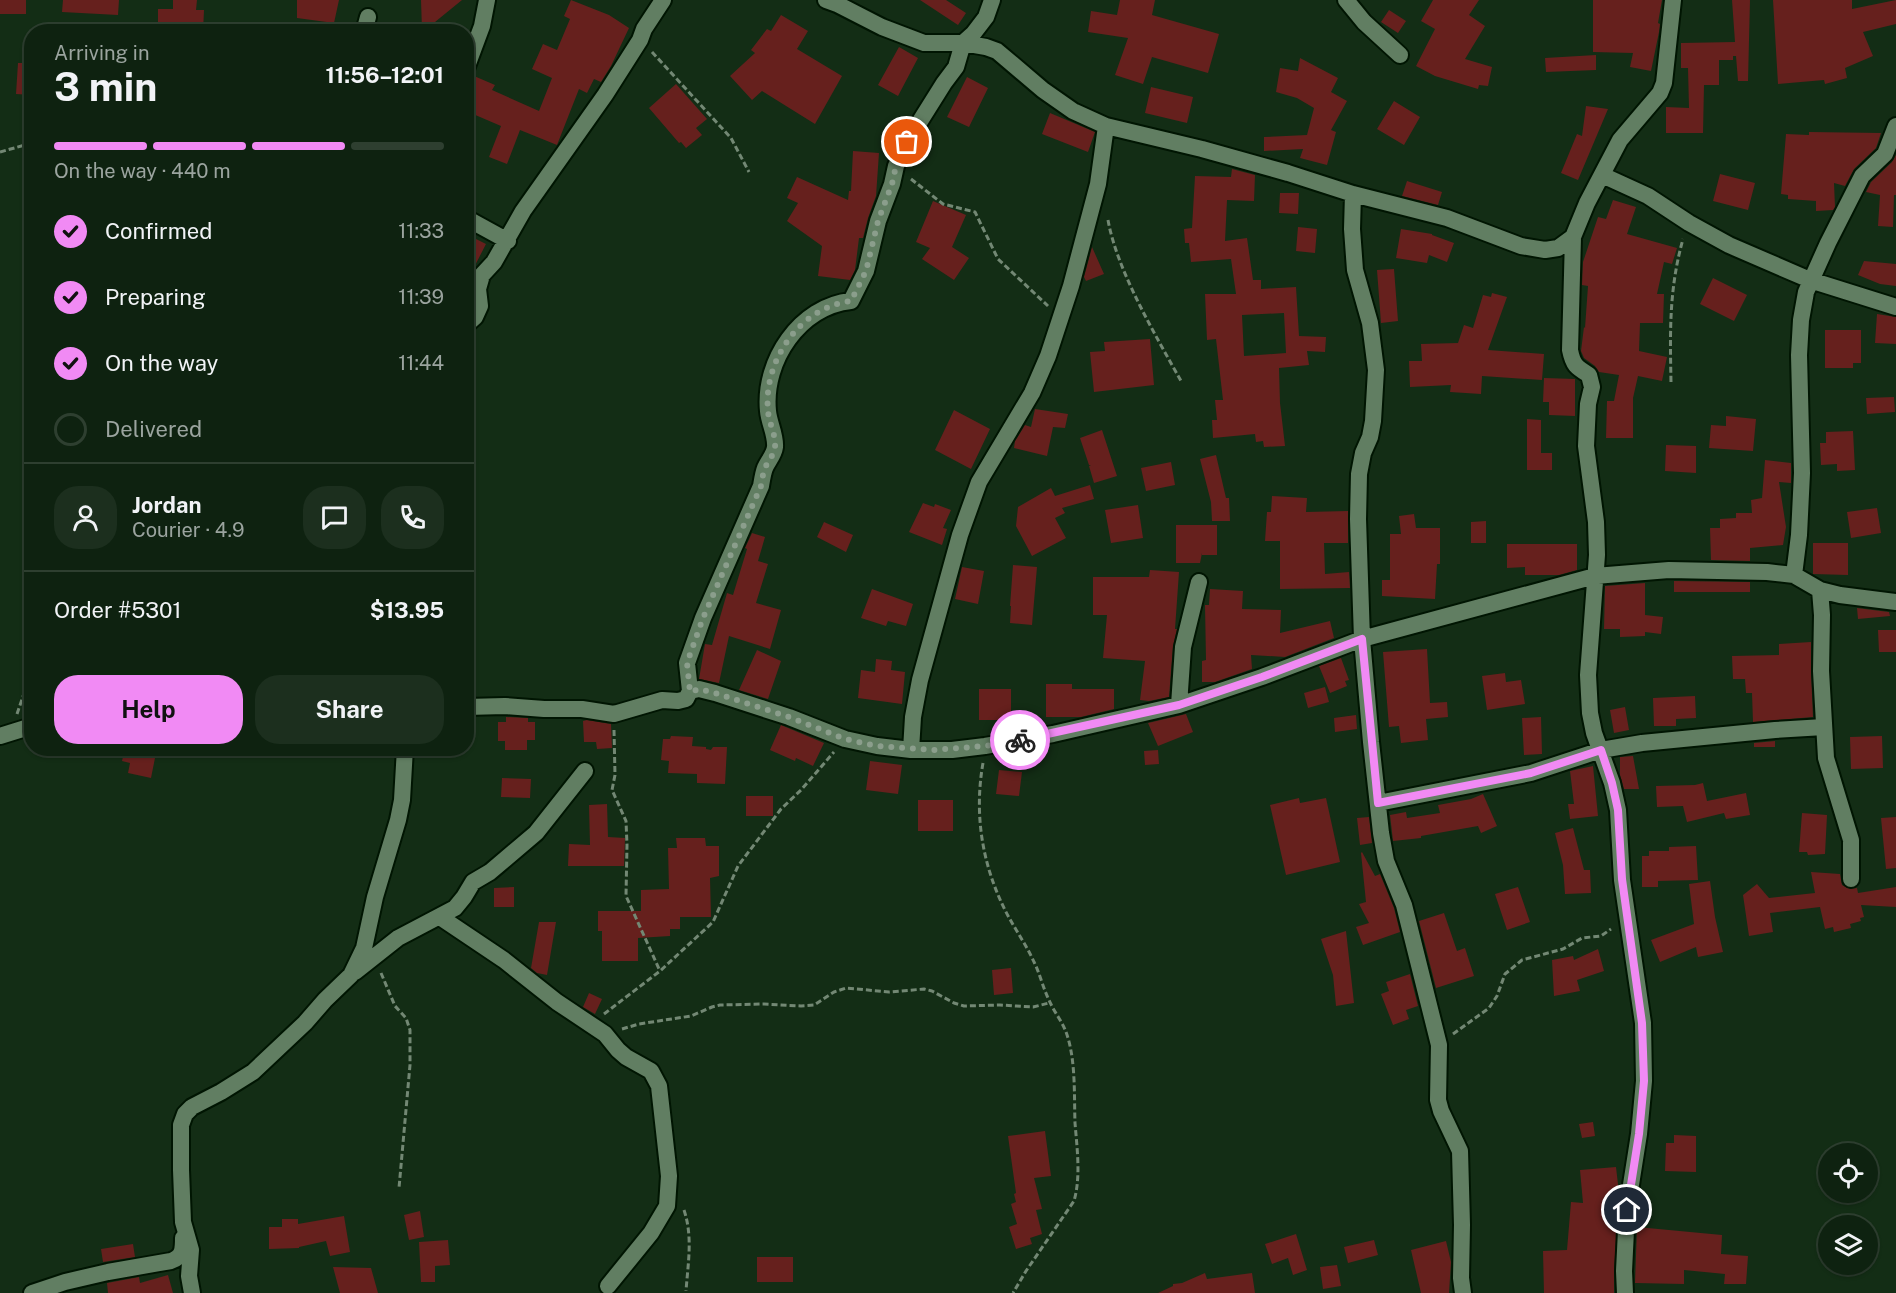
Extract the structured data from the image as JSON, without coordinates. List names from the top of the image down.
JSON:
{
  "page": {
    "heading": ["3 min", "Arriving in", "11:56–12:01"],
    "panel": [
      "Jordan",
      "Courier · 4.9",
      "Order #5301",
      "$13.95"
    ],
    "bar": "On the way · 440 m",
    "list": [
      ["Confirmed", "11:33"],
      ["Preparing", "11:39"],
      ["On the way", "11:44"],
      "Delivered"
    ],
    "buttons": ["Help", "Share"]
  }
}
